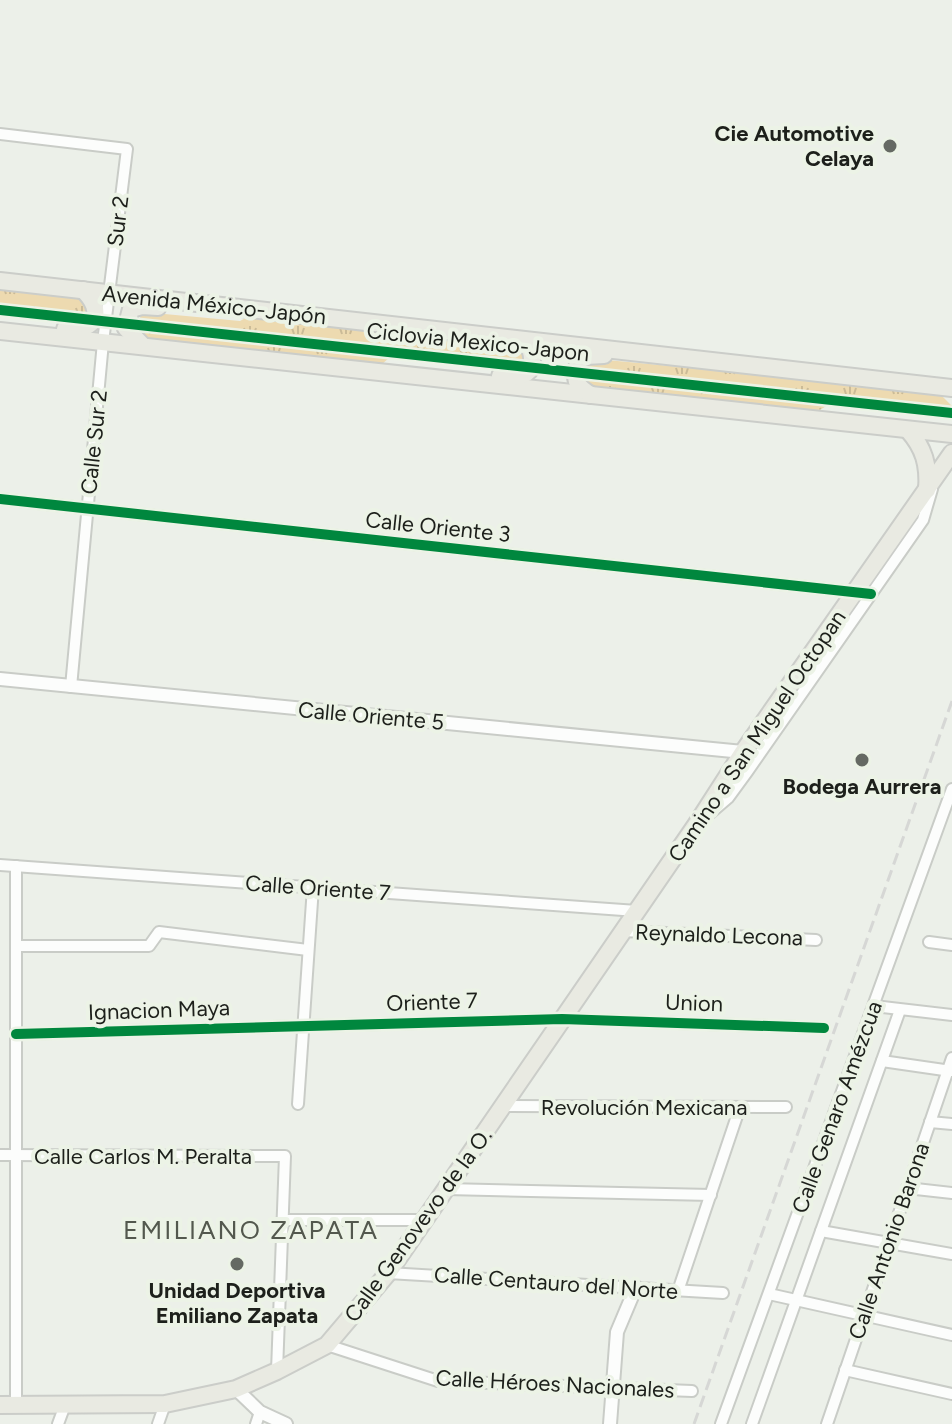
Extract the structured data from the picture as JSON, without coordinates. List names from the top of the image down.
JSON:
{
  "streets": {
    "main road": ["Avenida México-Japón", "Camino a San Miguel Octopan", "Calle Genovevo de la O."],
    "street": [
      "Sur 2",
      "Calle Sur 2",
      "Calle Oriente 3",
      "Calle Oriente 5",
      "Calle Oriente 7",
      "Reynaldo Lecona",
      "Oriente 7",
      "Union",
      "Ignacion Maya",
      "Revolución Mexicana",
      "Calle Genaro Amézcua",
      "Calle Carlos M. Peralta",
      "Calle Antonio Barona",
      "Calle Centauro del Norte",
      "Calle Héroes Nacionales"
    ],
    "cycle path": ["Ciclovia Mexico-Japon"]
  },
  "crossings": [
    ["Sur 2", "Avenida México-Japón"],
    ["Sur 2", "Calle Sur 2"],
    ["Avenida México-Japón", "Calle Sur 2"],
    ["Calle Sur 2", "Calle Oriente 3"],
    ["Calle Sur 2", "Calle Oriente 5"],
    ["Calle Oriente 3", "Camino a San Miguel Octopan"],
    ["Calle Oriente 5", "Camino a San Miguel Octopan"],
    ["Camino a San Miguel Octopan", "Calle Oriente 7"],
    ["Camino a San Miguel Octopan", "Reynaldo Lecona"],
    ["Camino a San Miguel Octopan", "Oriente 7"],
    ["Camino a San Miguel Octopan", "Union"],
    ["Camino a San Miguel Octopan", "Calle Genovevo de la O."],
    ["Oriente 7", "Union"],
    ["Oriente 7", "Ignacion Maya"],
    ["Oriente 7", "Calle Genovevo de la O."],
    ["Union", "Calle Genovevo de la O."],
    ["Revolución Mexicana", "Calle Genovevo de la O."],
    ["Calle Genovevo de la O.", "Calle Centauro del Norte"],
    ["Calle Genovevo de la O.", "Calle Héroes Nacionales"]
  ],
  "districts": ["EMILIANO ZAPATA"],
  "places": ["Cie Automotive Celaya", "Bodega Aurrera", "Unidad Deportiva Emiliano Zapata"]
}
